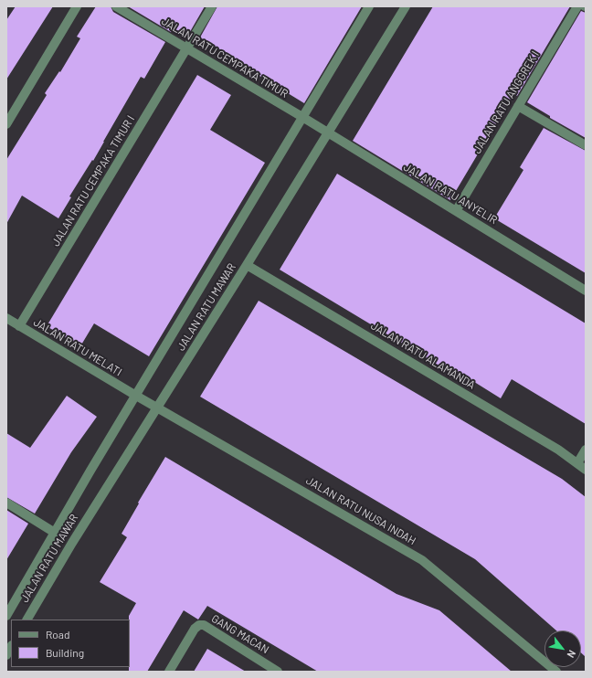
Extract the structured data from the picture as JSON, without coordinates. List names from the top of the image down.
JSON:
{
  "streets": {
    "street": [
      "JALAN RATU CEMPAKA TIMUR",
      "JALAN RATU ANGGREK I",
      "JALAN RATU CEMPAKA TIMUR I",
      "JALAN RATU ANYELIR",
      "JALAN RATU MAWAR",
      "JALAN RATU MELATI",
      "JALAN RATU ALAMANDA",
      "JALAN RATU NUSA INDAH",
      "GANG MACAN"
    ]
  },
  "crossings": [
    ["JALAN RATU CEMPAKA TIMUR", "JALAN RATU CEMPAKA TIMUR I"],
    ["JALAN RATU CEMPAKA TIMUR", "JALAN RATU ANYELIR"],
    ["JALAN RATU CEMPAKA TIMUR", "JALAN RATU MAWAR"],
    ["JALAN RATU ANGGREK I", "JALAN RATU ANYELIR"],
    ["JALAN RATU CEMPAKA TIMUR I", "JALAN RATU MELATI"],
    ["JALAN RATU ANYELIR", "JALAN RATU MAWAR"],
    ["JALAN RATU MAWAR", "JALAN RATU MELATI"],
    ["JALAN RATU MAWAR", "JALAN RATU ALAMANDA"],
    ["JALAN RATU MAWAR", "JALAN RATU NUSA INDAH"],
    ["JALAN RATU MELATI", "JALAN RATU NUSA INDAH"]
  ],
  "legend": ["Road", "Building"],
  "north": "bottom right"
}
